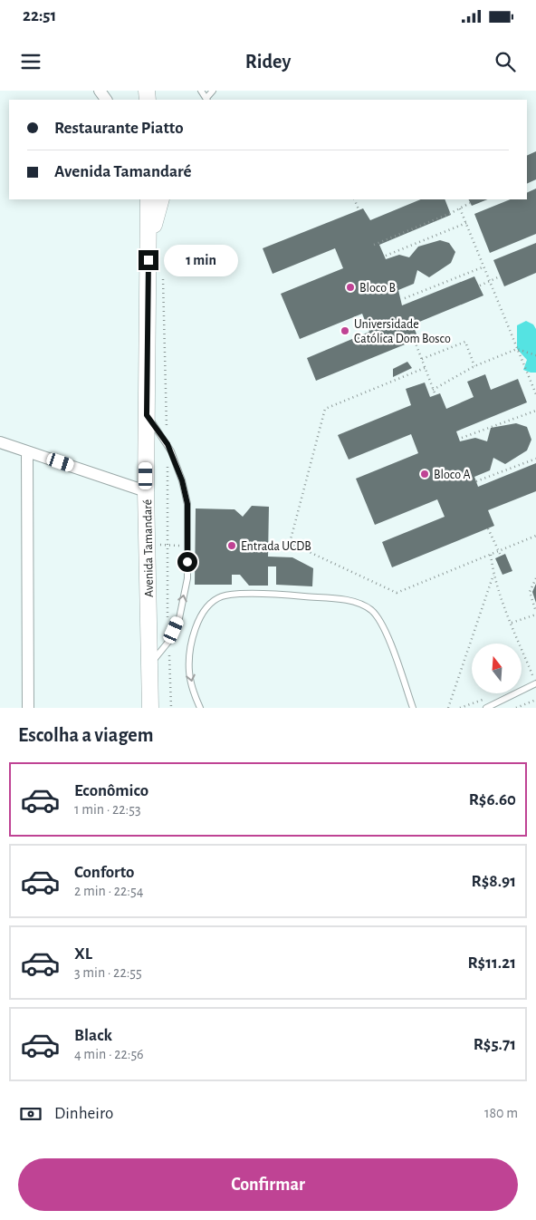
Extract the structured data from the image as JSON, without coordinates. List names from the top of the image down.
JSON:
{
  "streets": {
    "main road": ["Avenida Tamandaré"]
  },
  "places": [
    "Bloco B",
    "Universidade Católica Dom Bosco",
    "Bloco A",
    "Entrada UCDB"
  ],
  "north": "top",
  "page": {
    "status": "22:51",
    "header": "Ridey",
    "banner": ["Restaurante Piatto", "Avenida Tamandaré"],
    "bubble": "1 min",
    "heading": "Escolha a viagem",
    "list": [
      {
        "name": "Econômico",
        "note": "1 min · 22:53",
        "value": "R$6.60"
      },
      {
        "name": "Conforto",
        "note": "2 min · 22:54",
        "value": "R$8.91"
      },
      {
        "name": "XL",
        "note": "3 min · 22:55",
        "value": "R$11.21"
      },
      {
        "name": "Black",
        "note": "4 min · 22:56",
        "value": "R$5.71"
      }
    ],
    "pay": ["Dinheiro", "180 m"],
    "buttons": "Confirmar"
  }
}
